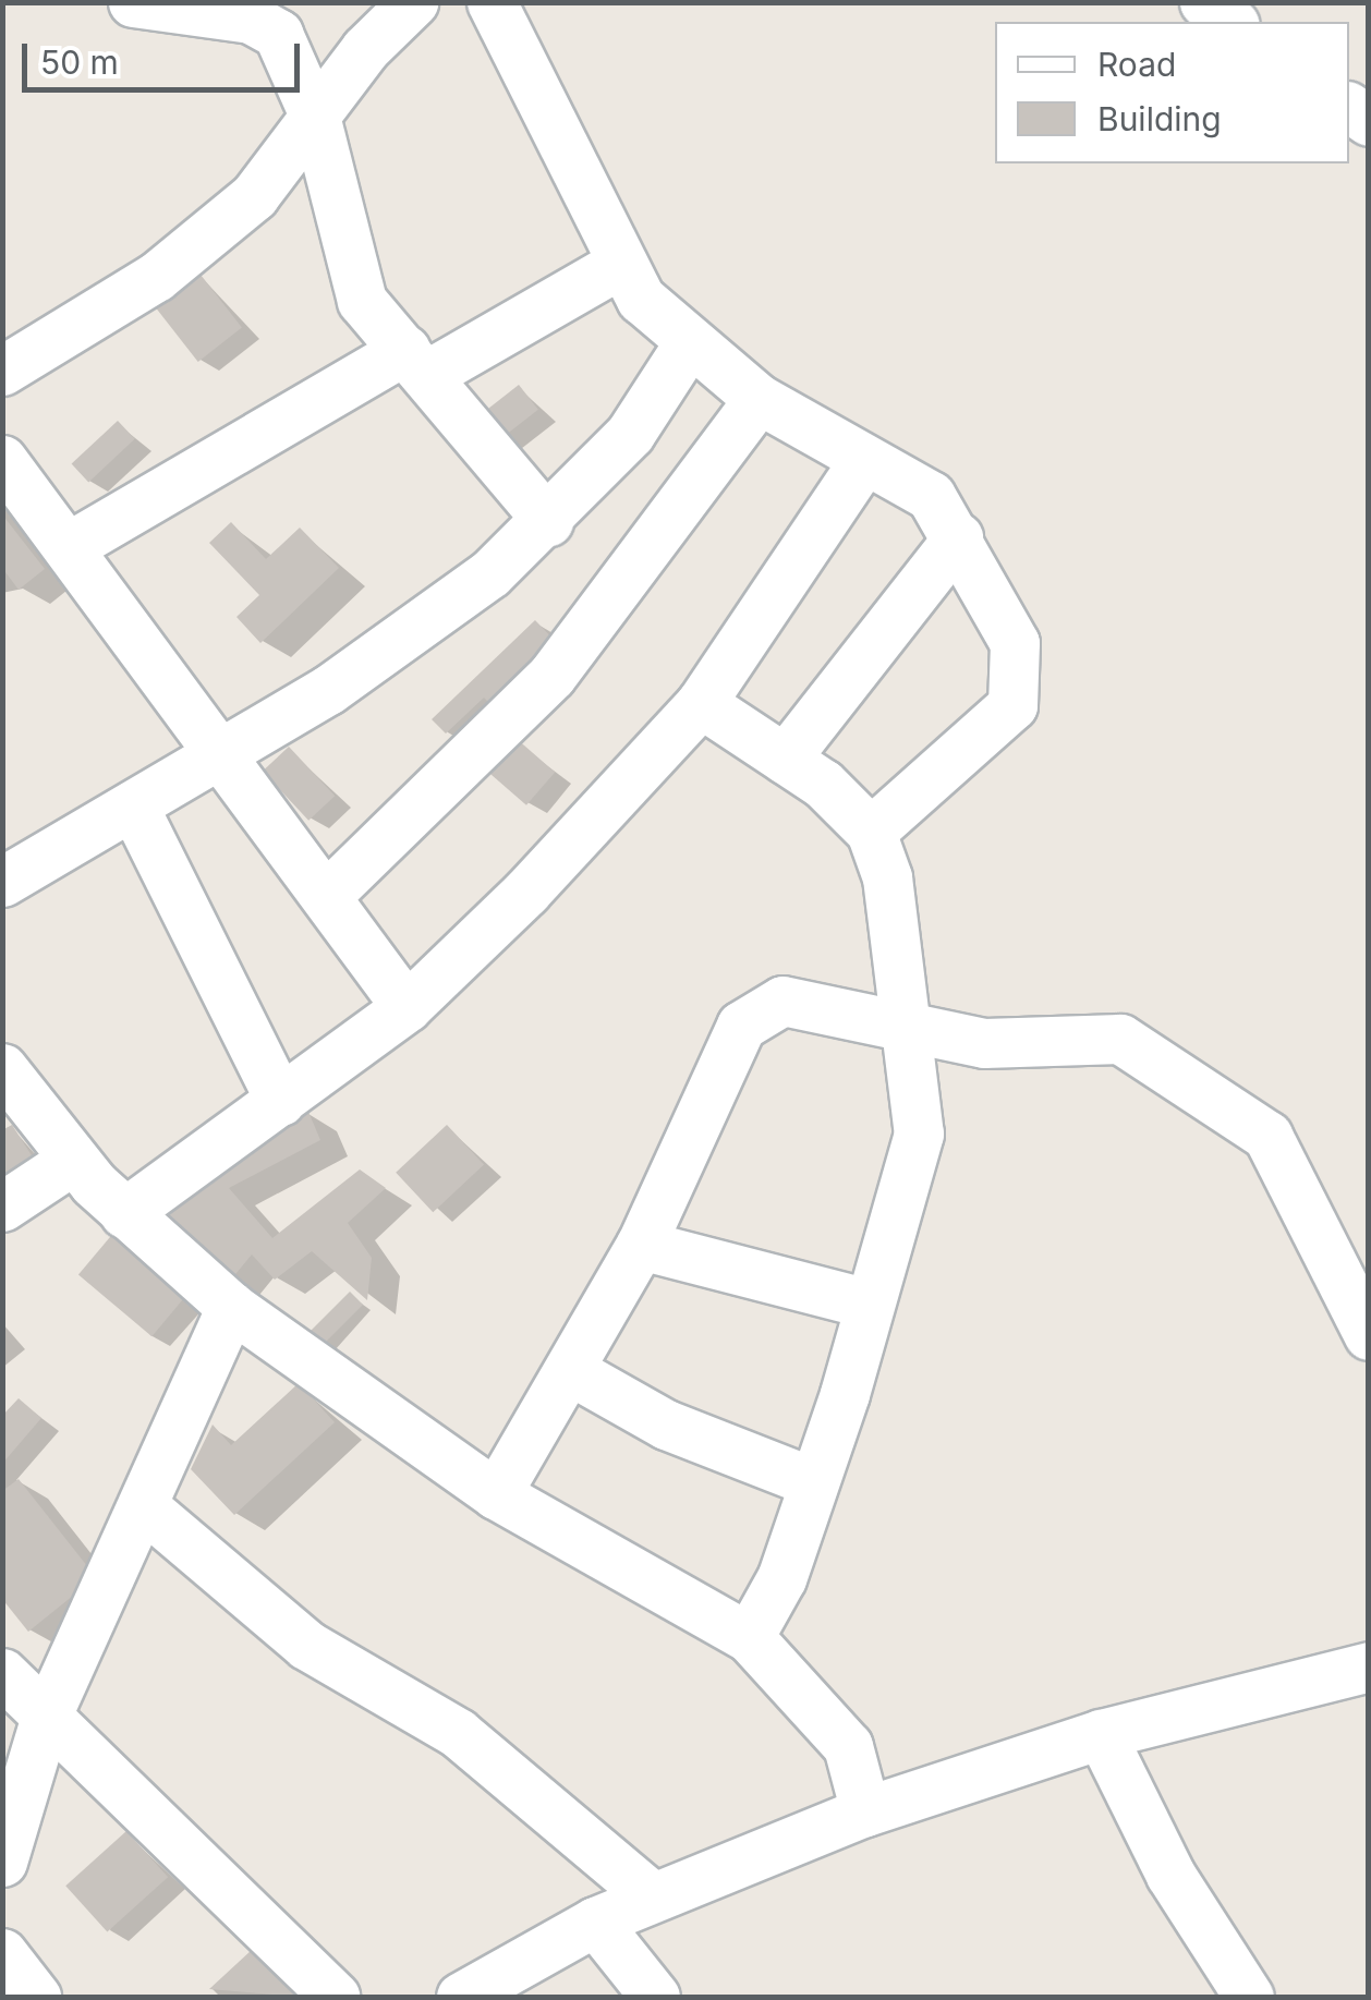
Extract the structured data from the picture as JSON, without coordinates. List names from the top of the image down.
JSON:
{
  "legend": ["Road", "Building"],
  "scale_bar": "50 m"
}
